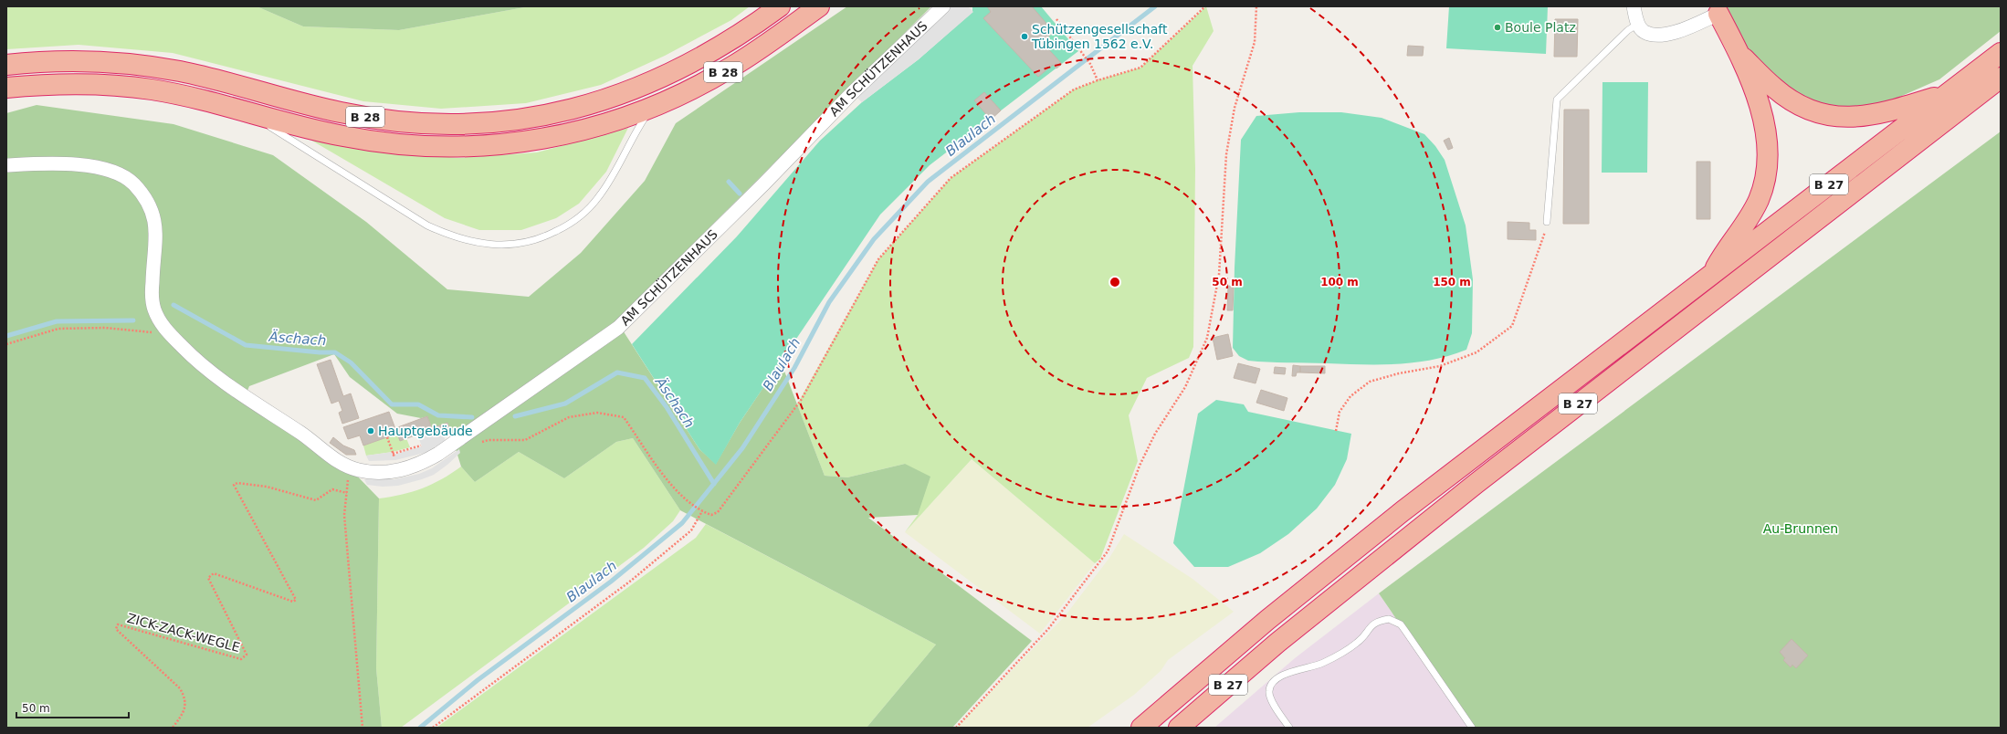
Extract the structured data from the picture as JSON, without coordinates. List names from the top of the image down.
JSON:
{
  "streets": {
    "highway": ["B 28", "B 27"],
    "street": ["AM SCHÜTZENHAUS"],
    "path": ["ZICK-ZACK-WEGLE"]
  },
  "water": ["Blaulach", "Äschach"],
  "parks": ["Au-Brunnen"],
  "places": ["Boule Platz", "Schützengesellschaft Tübingen 1562 e.V.", "Hauptgebäude"],
  "scale_bar": "50 m",
  "rings": ["50 m", "100 m", "150 m"]
}
